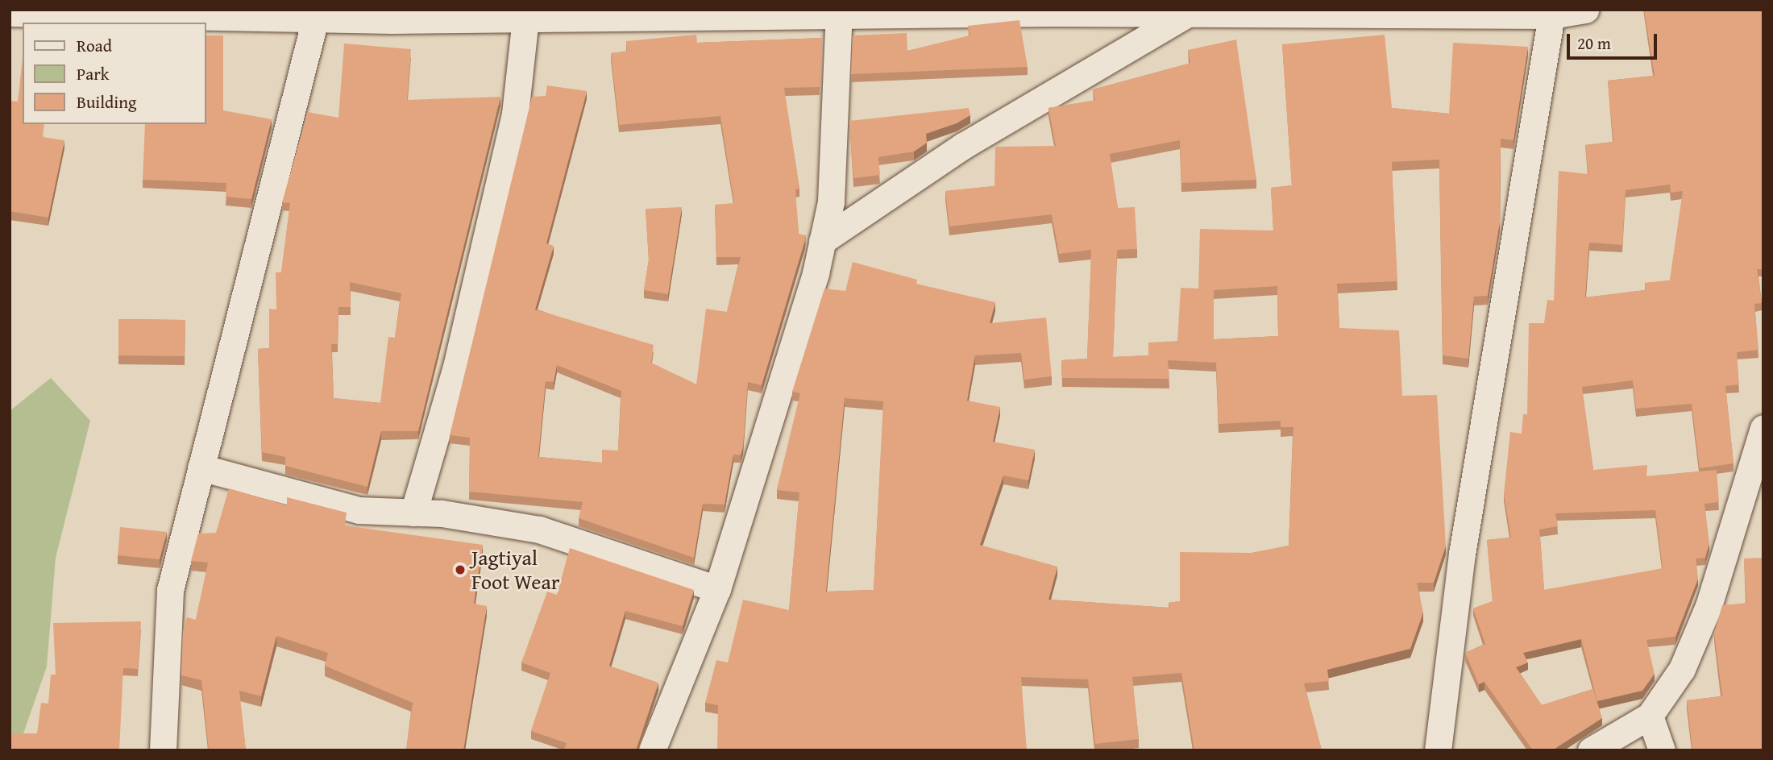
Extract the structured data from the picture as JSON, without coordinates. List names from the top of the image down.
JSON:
{
  "places": ["Jagtiyal Foot Wear"],
  "legend": ["Road", "Park", "Building"],
  "scale_bar": "20 m"
}
